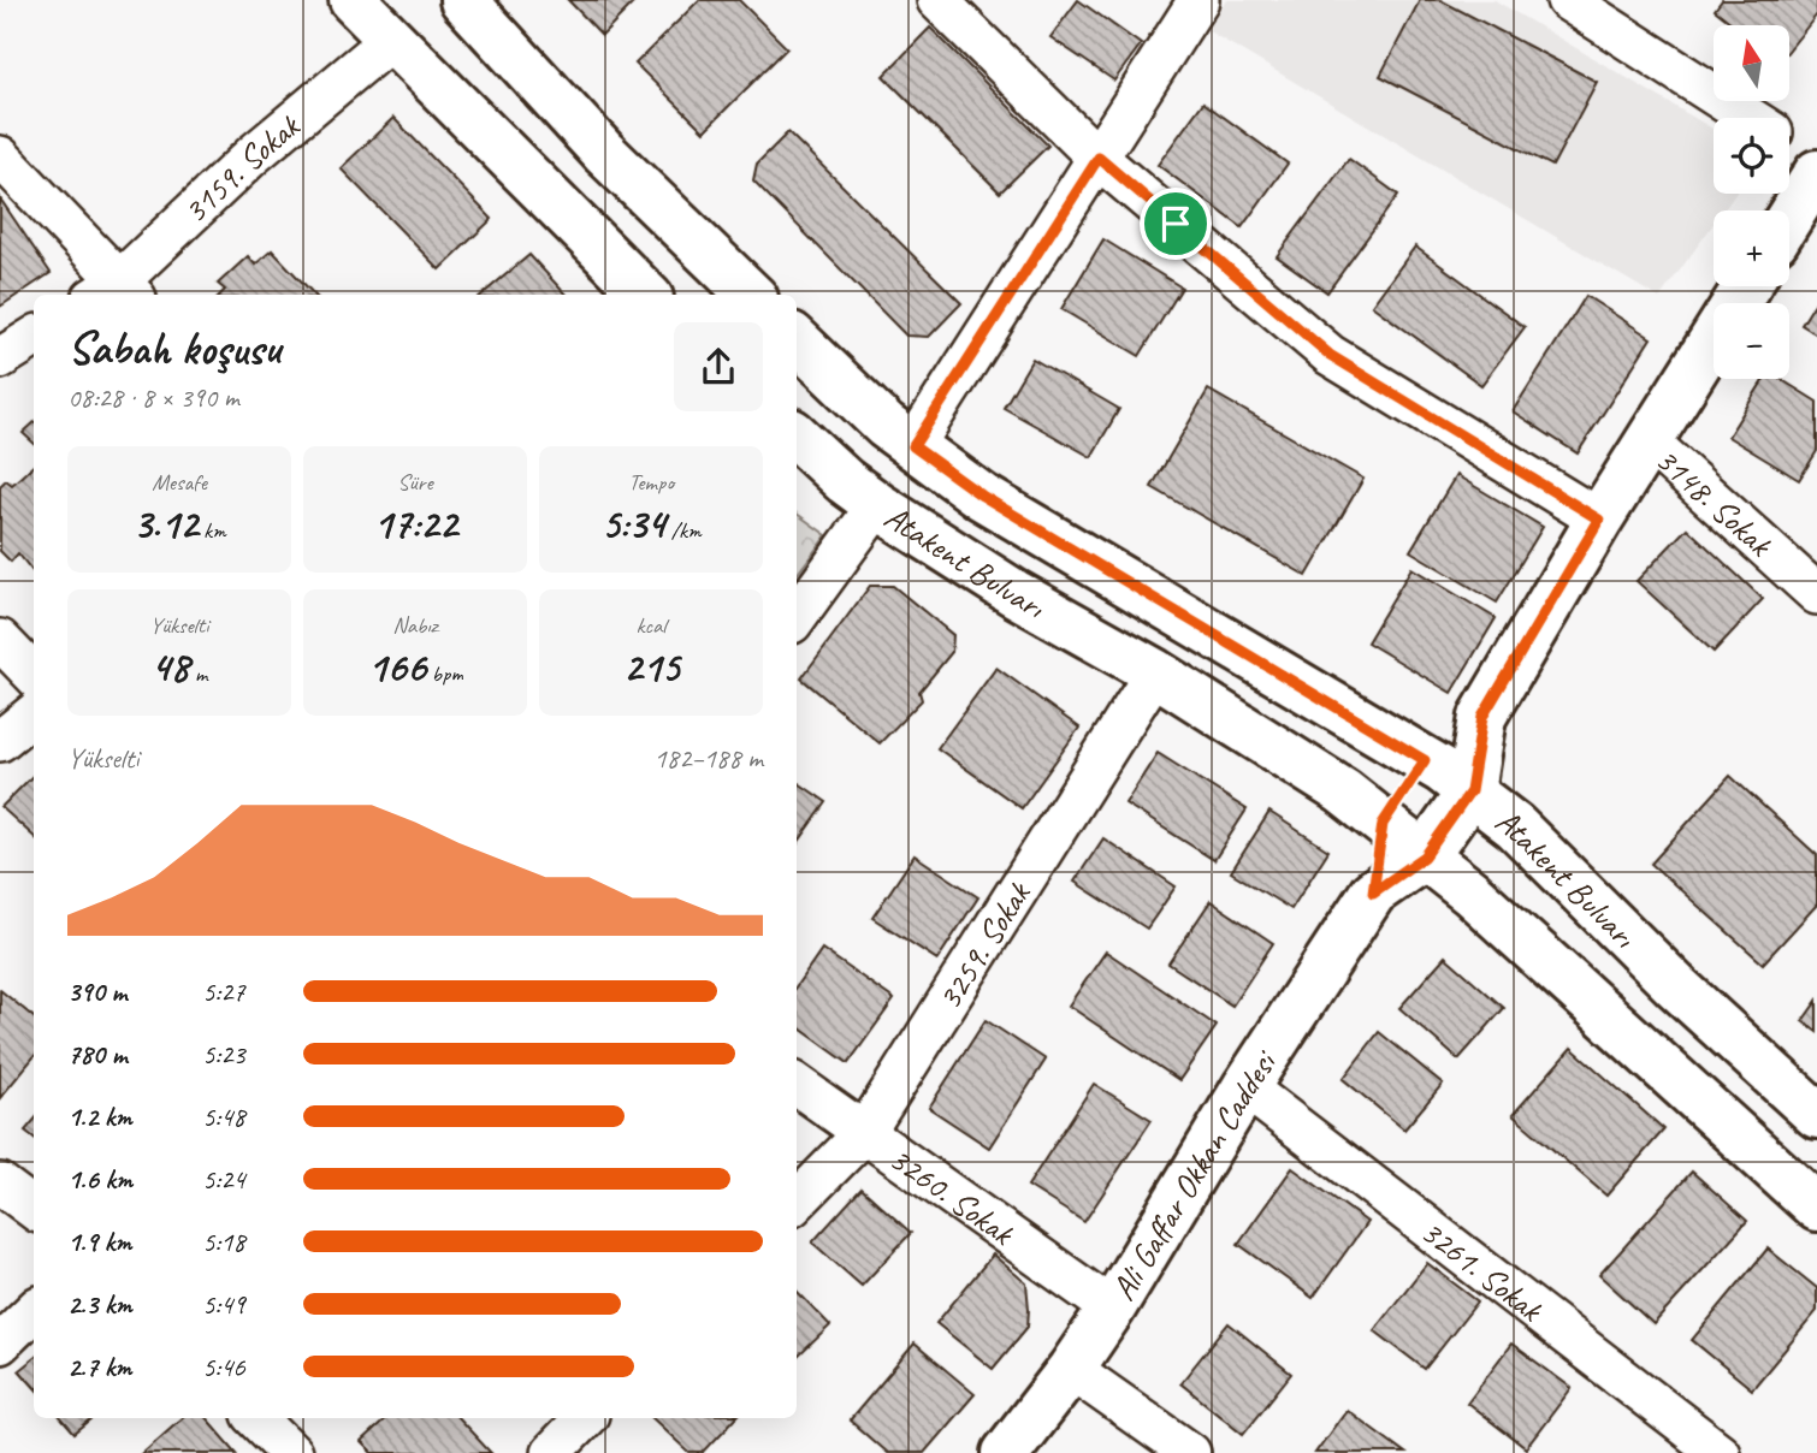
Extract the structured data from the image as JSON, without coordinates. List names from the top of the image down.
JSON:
{
  "streets": {
    "main road": ["Atakent Bulvarı", "Ali Gaffar Okkan Caddesi"],
    "street": [
      "3159. Sokak",
      "3148. Sokak",
      "3259. Sokak",
      "3260. Sokak",
      "3261. Sokak"
    ]
  },
  "crossings": [
    ["3148. Sokak", "Ali Gaffar Okkan Caddesi"],
    ["Atakent Bulvarı", "3259. Sokak"],
    ["Atakent Bulvarı", "Ali Gaffar Okkan Caddesi"],
    ["3259. Sokak", "3260. Sokak"],
    ["Ali Gaffar Okkan Caddesi", "3260. Sokak"],
    ["Ali Gaffar Okkan Caddesi", "3261. Sokak"]
  ],
  "north": "top",
  "page": {
    "map_buttons": ["+", "−"],
    "heading": ["Sabah koşusu", "08:28 · 8 × 390 m"],
    "stats": [
      ["Mesafe", "3.12 km"],
      ["Süre", "17:22"],
      ["Tempo", "5:34 /km"],
      ["Yükselti", "48 m"],
      ["Nabız", "166 bpm"],
      ["kcal", "215"]
    ],
    "chart": ["Yükselti", "182–188 m"],
    "list": [
      {
        "name": "390 m",
        "note": "5:27"
      },
      {
        "name": "780 m",
        "note": "5:23"
      },
      {
        "name": "1.2 km",
        "note": "5:48"
      },
      {
        "name": "1.6 km",
        "note": "5:24"
      },
      {
        "name": "1.9 km",
        "note": "5:18"
      },
      {
        "name": "2.3 km",
        "note": "5:49"
      },
      {
        "name": "2.7 km",
        "note": "5:46"
      }
    ]
  }
}
